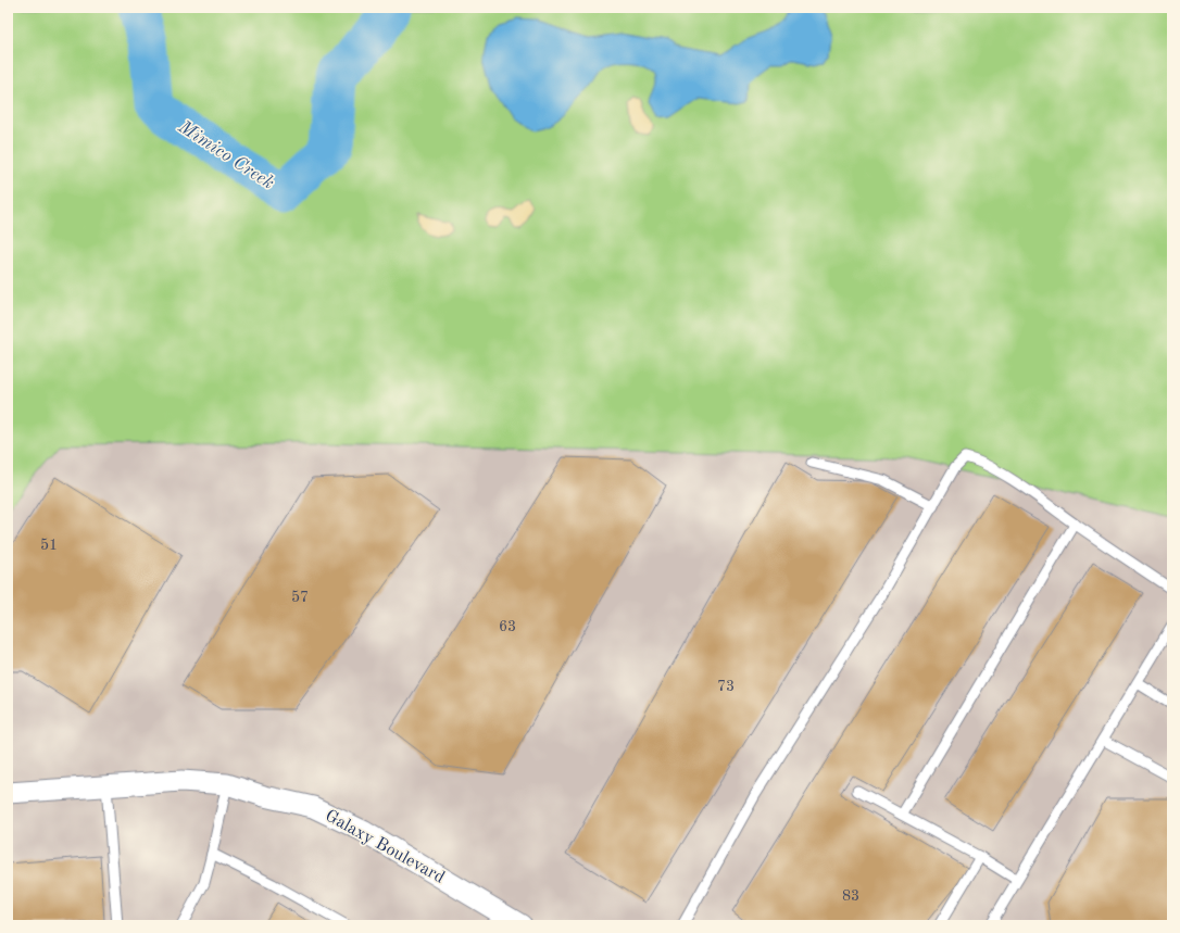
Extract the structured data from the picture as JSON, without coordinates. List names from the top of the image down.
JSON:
{
  "streets": {
    "street": ["Galaxy Boulevard"]
  },
  "water": ["Mimico Creek"],
  "house_numbers": [
    "51",
    "57",
    "63",
    "73",
    "83"
  ]
}
